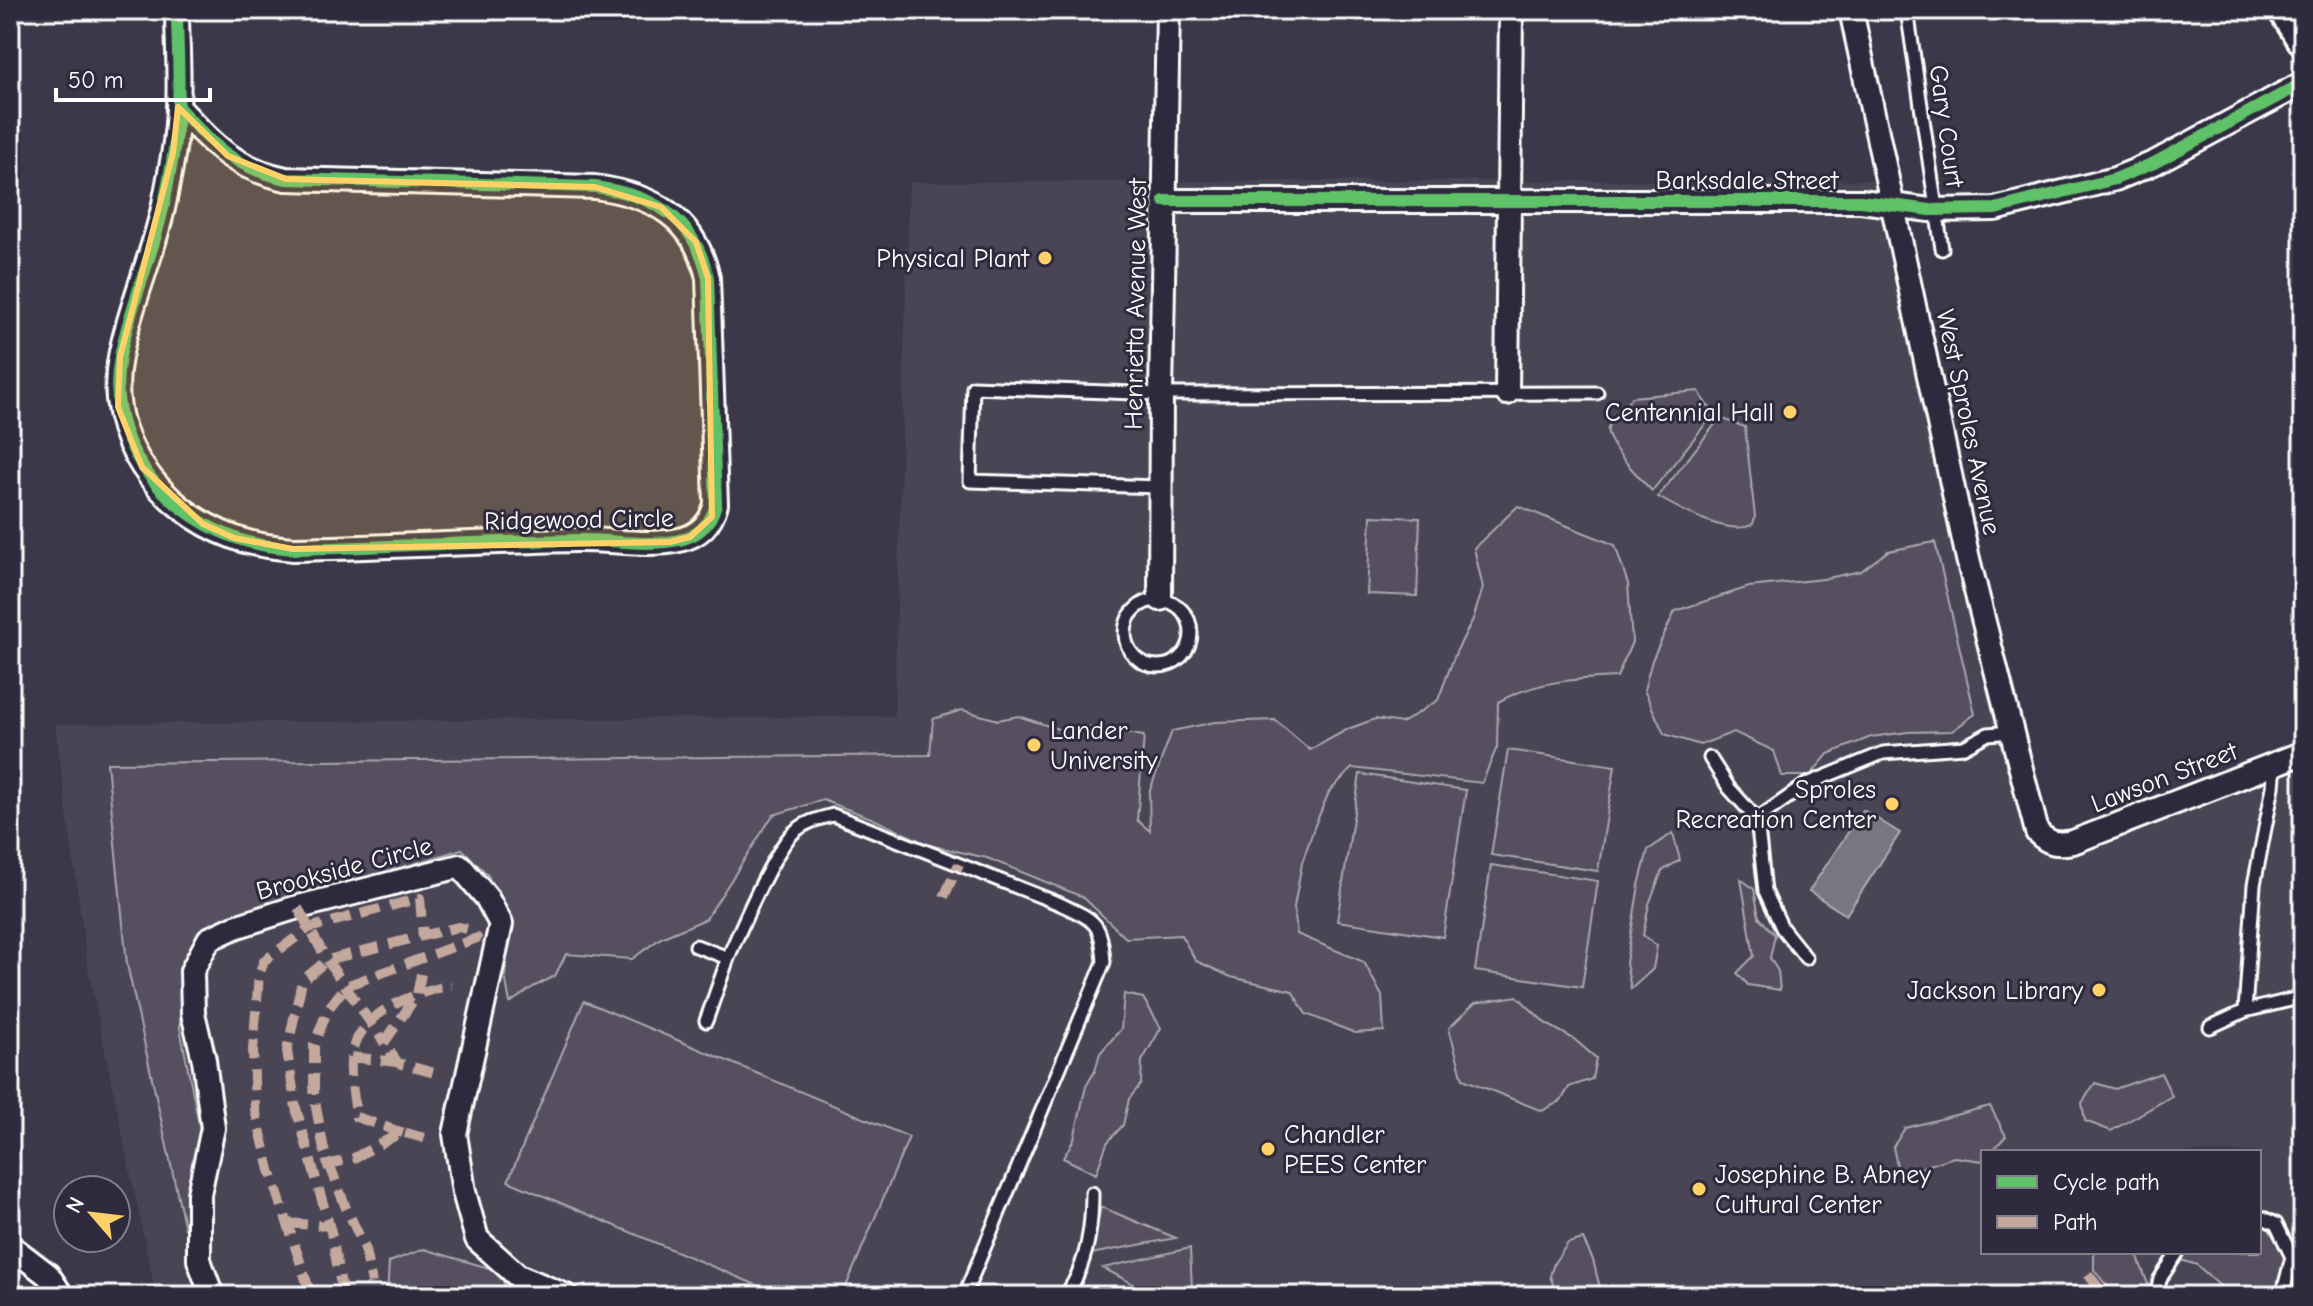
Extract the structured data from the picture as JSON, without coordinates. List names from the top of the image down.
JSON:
{
  "streets": {
    "street": [
      "Barksdale Street",
      "Henrietta Avenue West",
      "West Sproles Avenue",
      "Ridgewood Circle",
      "Lawson Street",
      "Brookside Circle"
    ],
    "lane": ["Gary Court"]
  },
  "crossings": [
    ["Barksdale Street", "Henrietta Avenue West"],
    ["Barksdale Street", "West Sproles Avenue"],
    ["West Sproles Avenue", "Lawson Street"]
  ],
  "places": [
    "Physical Plant",
    "Centennial Hall",
    "Lander University",
    "Sproles Recreation Center",
    "Jackson Library",
    "Chandler PEES Center",
    "Josephine B. Abney Cultural Center"
  ],
  "legend": ["Cycle path", "Path"],
  "scale_bar": "50 m",
  "north": "top left"
}
